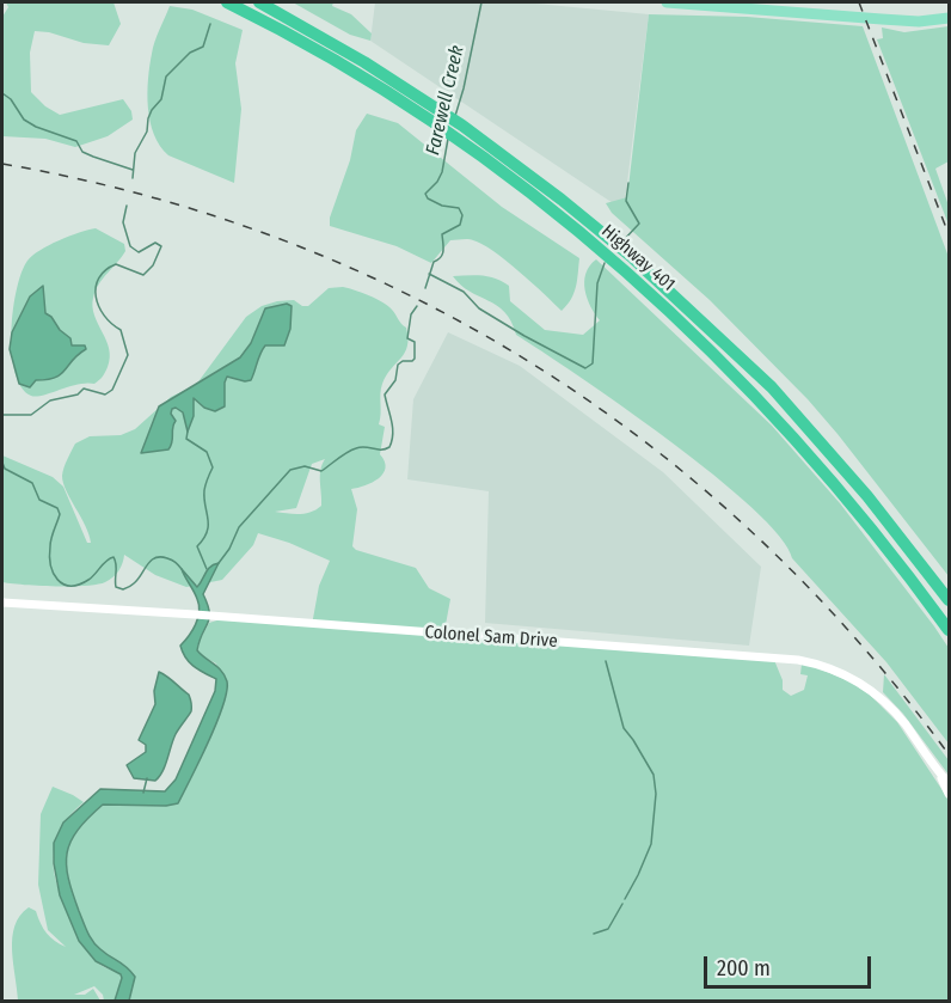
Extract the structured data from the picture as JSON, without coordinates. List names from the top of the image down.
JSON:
{
  "streets": {
    "highway": ["Highway 401"],
    "street": ["Colonel Sam Drive"]
  },
  "water": ["Farewell Creek"],
  "scale_bar": "200 m"
}
